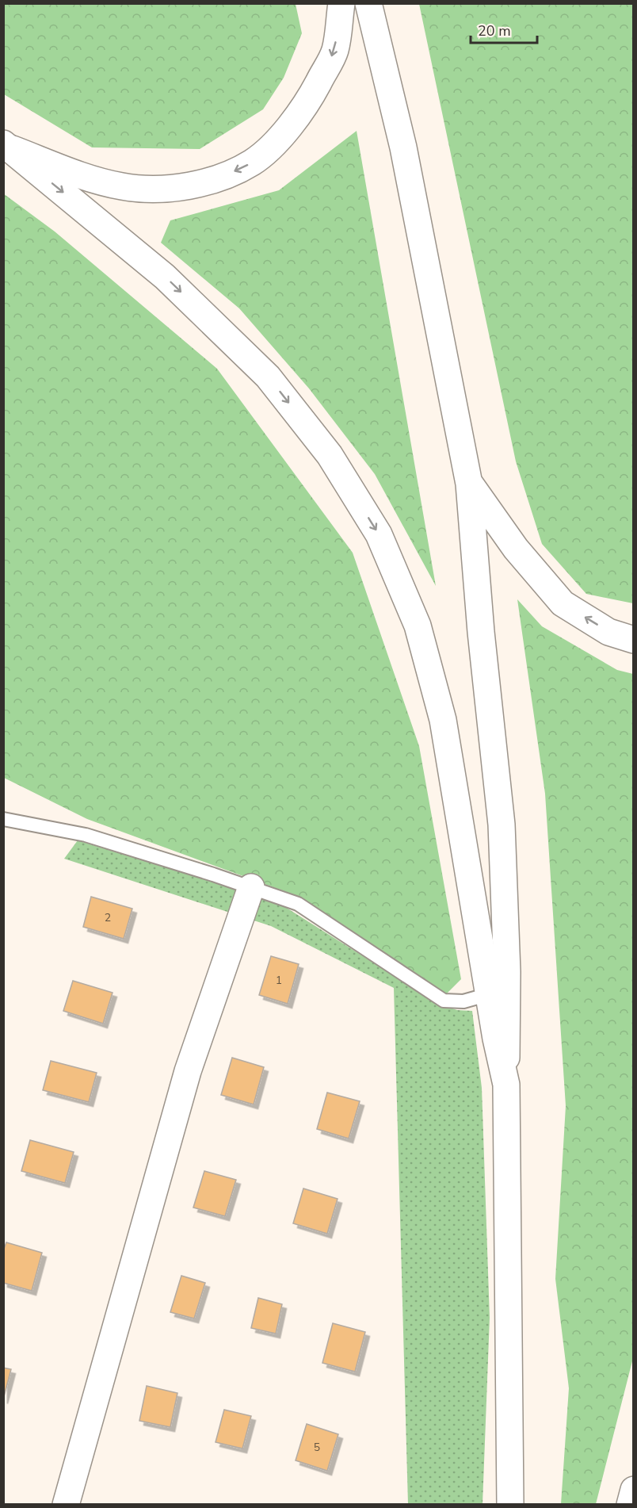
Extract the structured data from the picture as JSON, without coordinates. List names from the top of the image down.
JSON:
{
  "house_numbers": ["2", "1", "5"],
  "scale_bar": "20 m"
}
